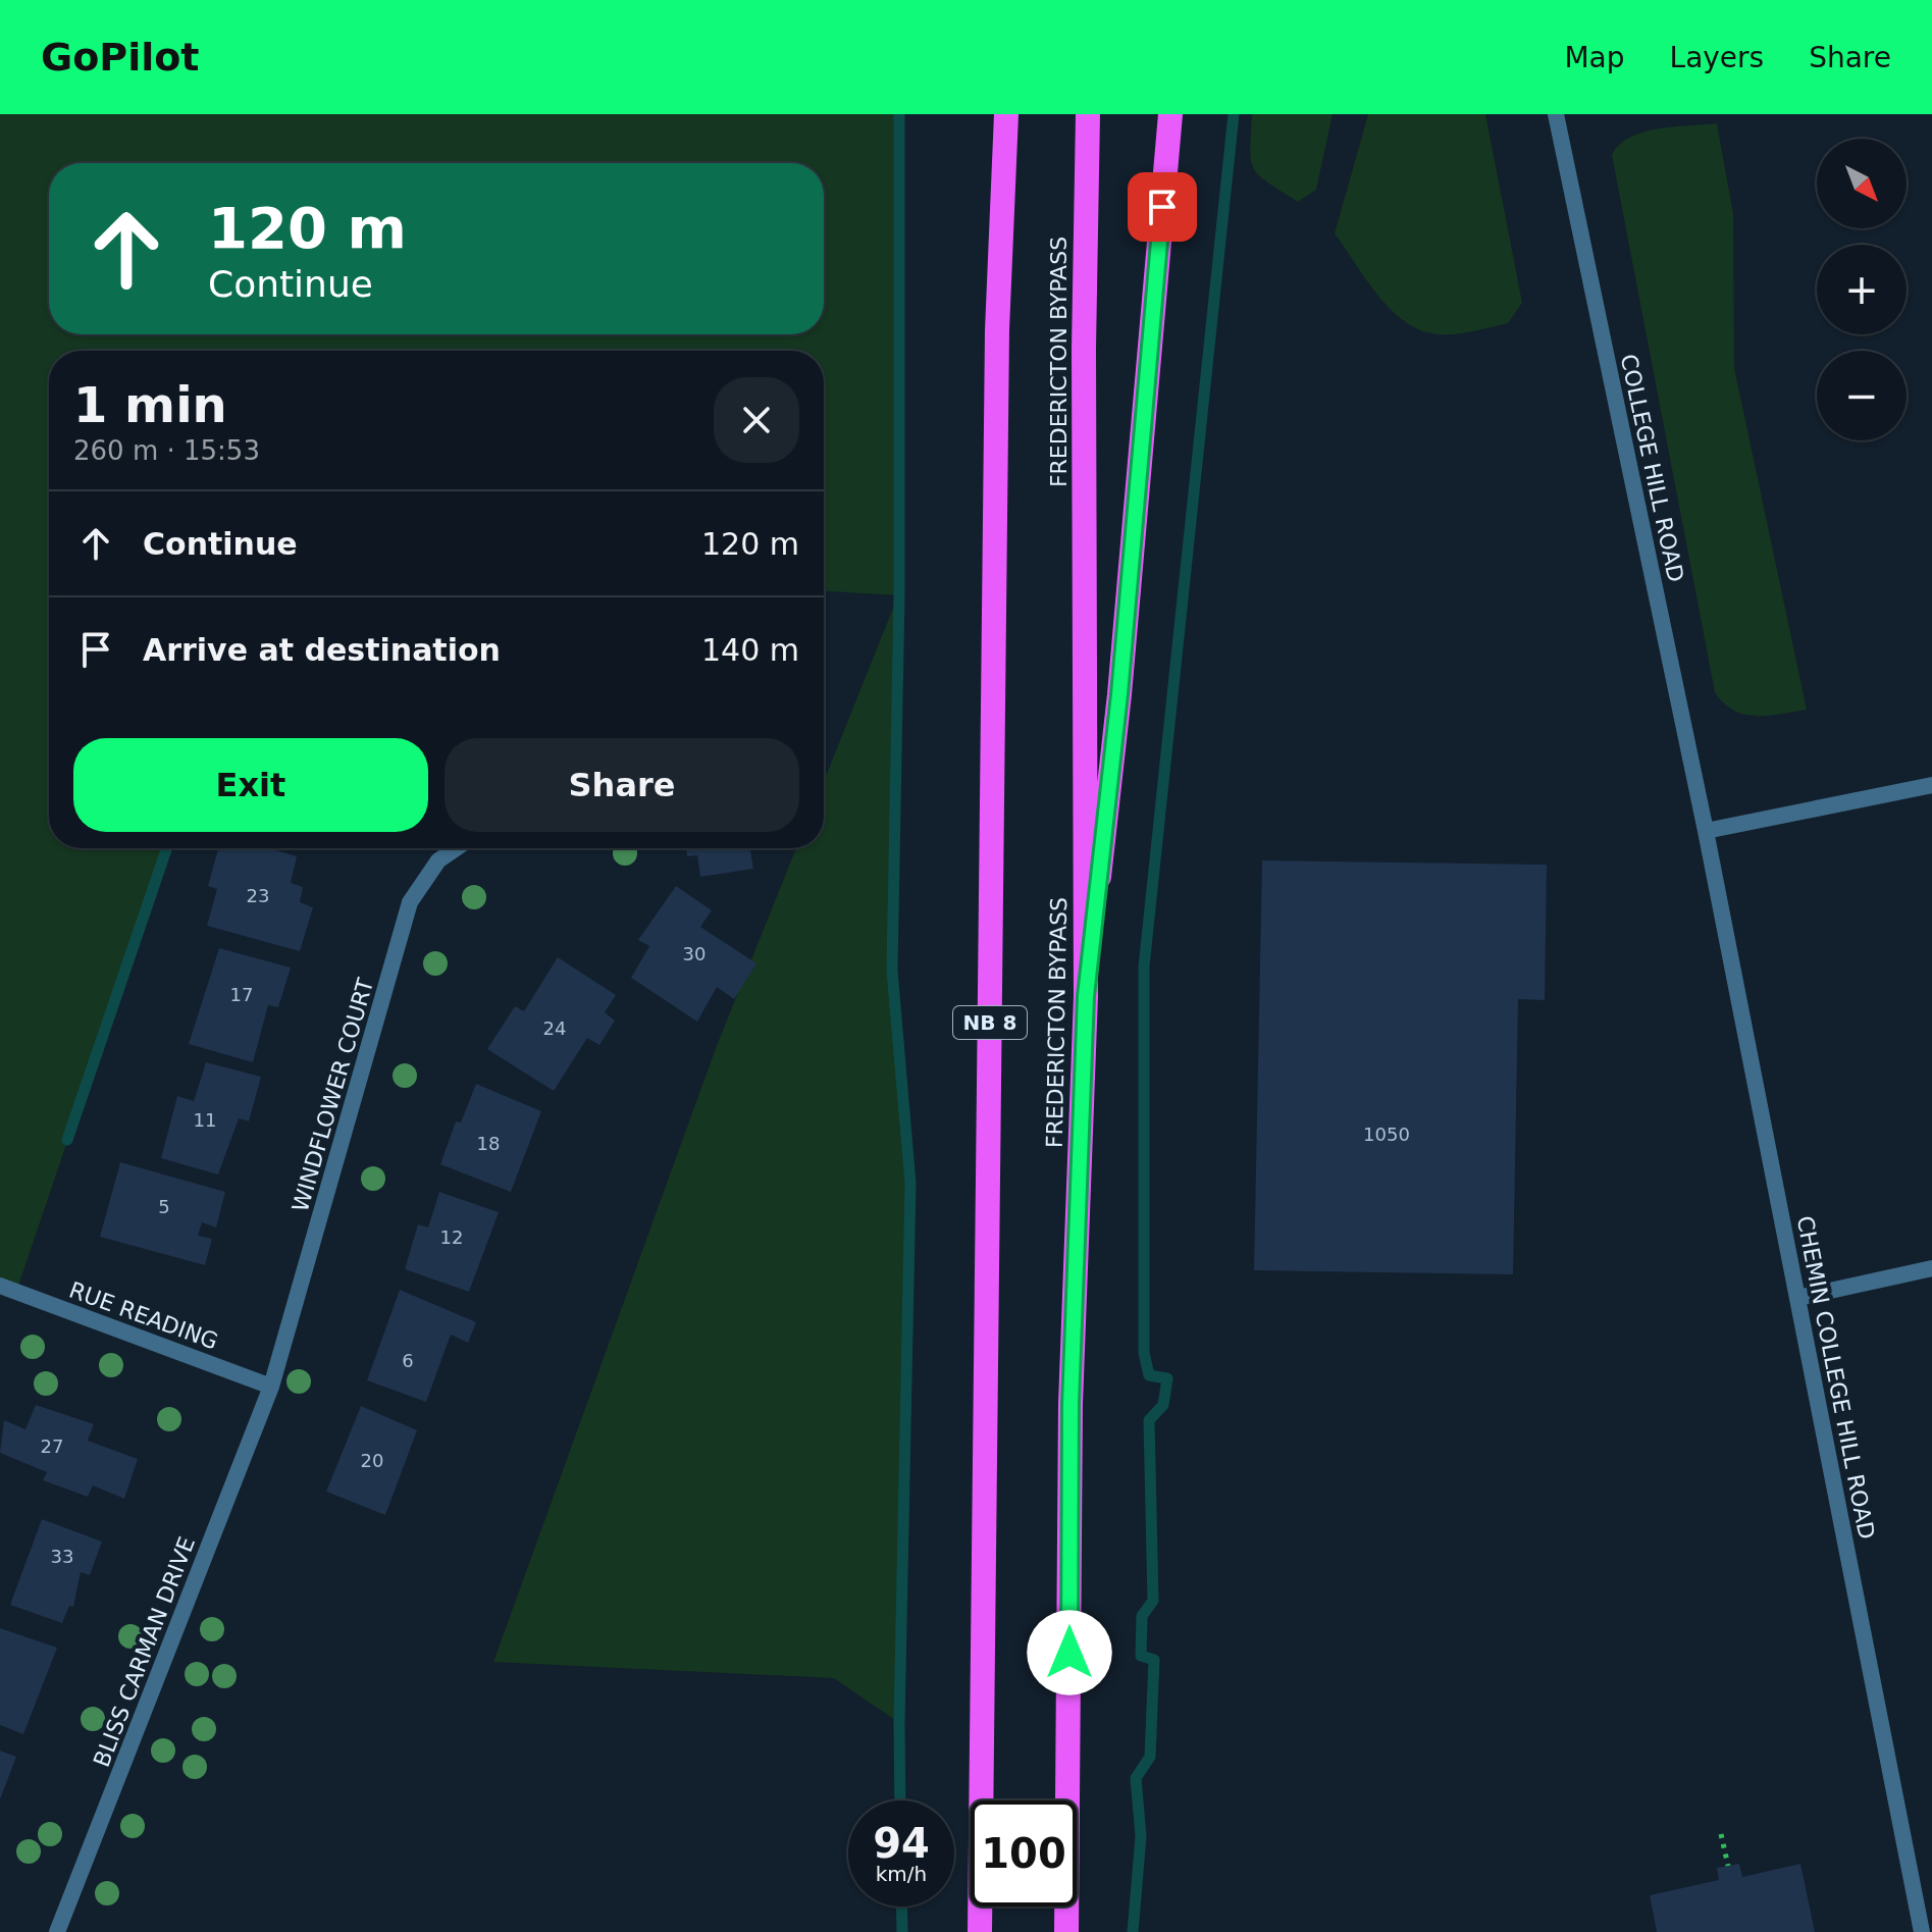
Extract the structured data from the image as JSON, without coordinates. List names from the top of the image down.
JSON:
{
  "streets": {
    "highway": ["FREDERICTON BYPASS", "NB 8"],
    "street": [
      "COLLEGE HILL ROAD",
      "WINDFLOWER COURT",
      "RUE READING",
      "CHEMIN COLLEGE HILL ROAD",
      "BLISS CARMAN DRIVE"
    ]
  },
  "crossings": [
    ["COLLEGE HILL ROAD", "CHEMIN COLLEGE HILL ROAD"],
    ["WINDFLOWER COURT", "RUE READING"],
    ["WINDFLOWER COURT", "BLISS CARMAN DRIVE"],
    ["RUE READING", "BLISS CARMAN DRIVE"]
  ],
  "house_numbers": [
    "23",
    "30",
    "17",
    "24",
    "11",
    "1050",
    "18",
    "5",
    "12",
    "6",
    "27",
    "20",
    "33"
  ],
  "north": "bottom right",
  "page": {
    "header": "GoPilot",
    "nav": ["Map", "Layers", "Share"],
    "map_buttons": ["+", "−"],
    "turn": ["120 m", "Continue"],
    "heading": ["1 min", "260 m · 15:53"],
    "list": [
      {
        "name": "Continue",
        "value": "120 m"
      },
      {
        "name": "Arrive at destination",
        "value": "140 m"
      }
    ],
    "buttons": ["Exit", "Share"],
    "speed": "94 km/h",
    "limit": "100"
  }
}
